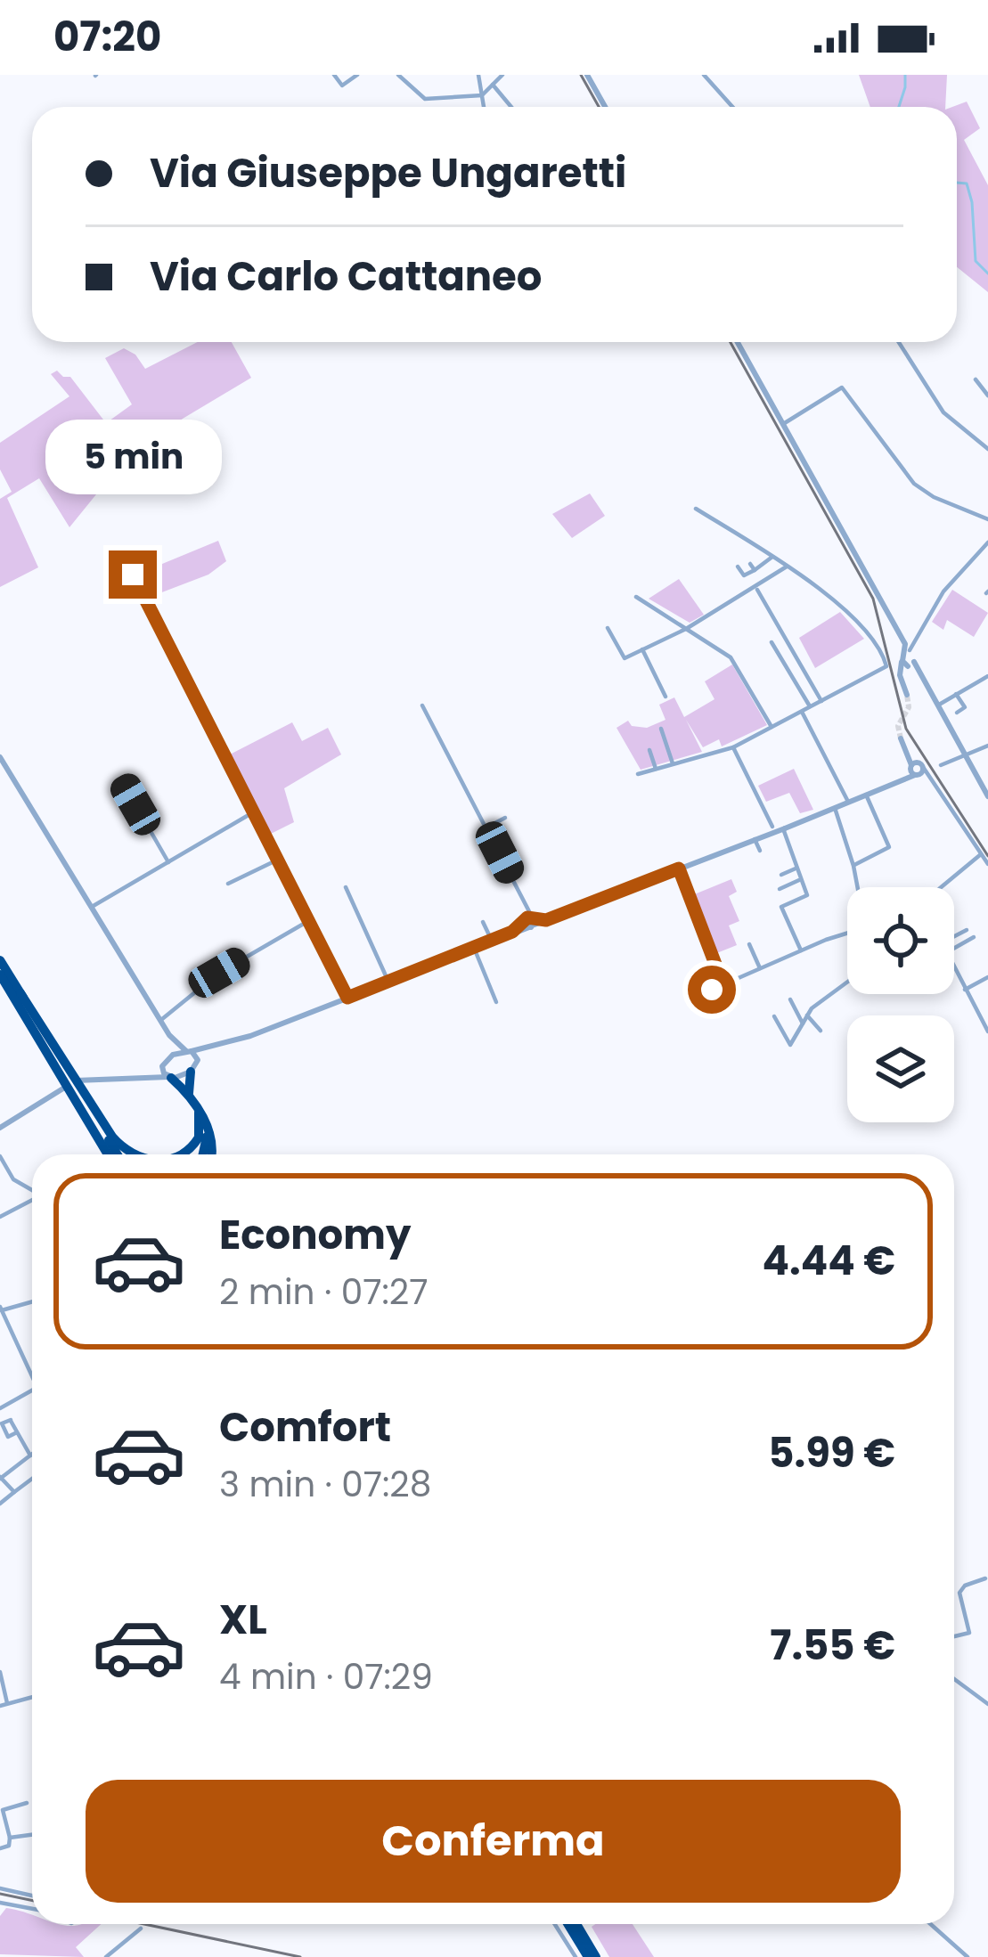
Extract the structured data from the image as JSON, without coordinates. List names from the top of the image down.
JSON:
{
  "page": {
    "status": "07:20",
    "banner": ["Via Giuseppe Ungaretti", "Via Carlo Cattaneo"],
    "bubble": "5 min",
    "list": [
      {
        "name": "Economy",
        "note": "2 min · 07:27",
        "value": "4.44 €"
      },
      {
        "name": "Comfort",
        "note": "3 min · 07:28",
        "value": "5.99 €"
      },
      {
        "name": "XL",
        "note": "4 min · 07:29",
        "value": "7.55 €"
      }
    ],
    "buttons": "Conferma"
  }
}
